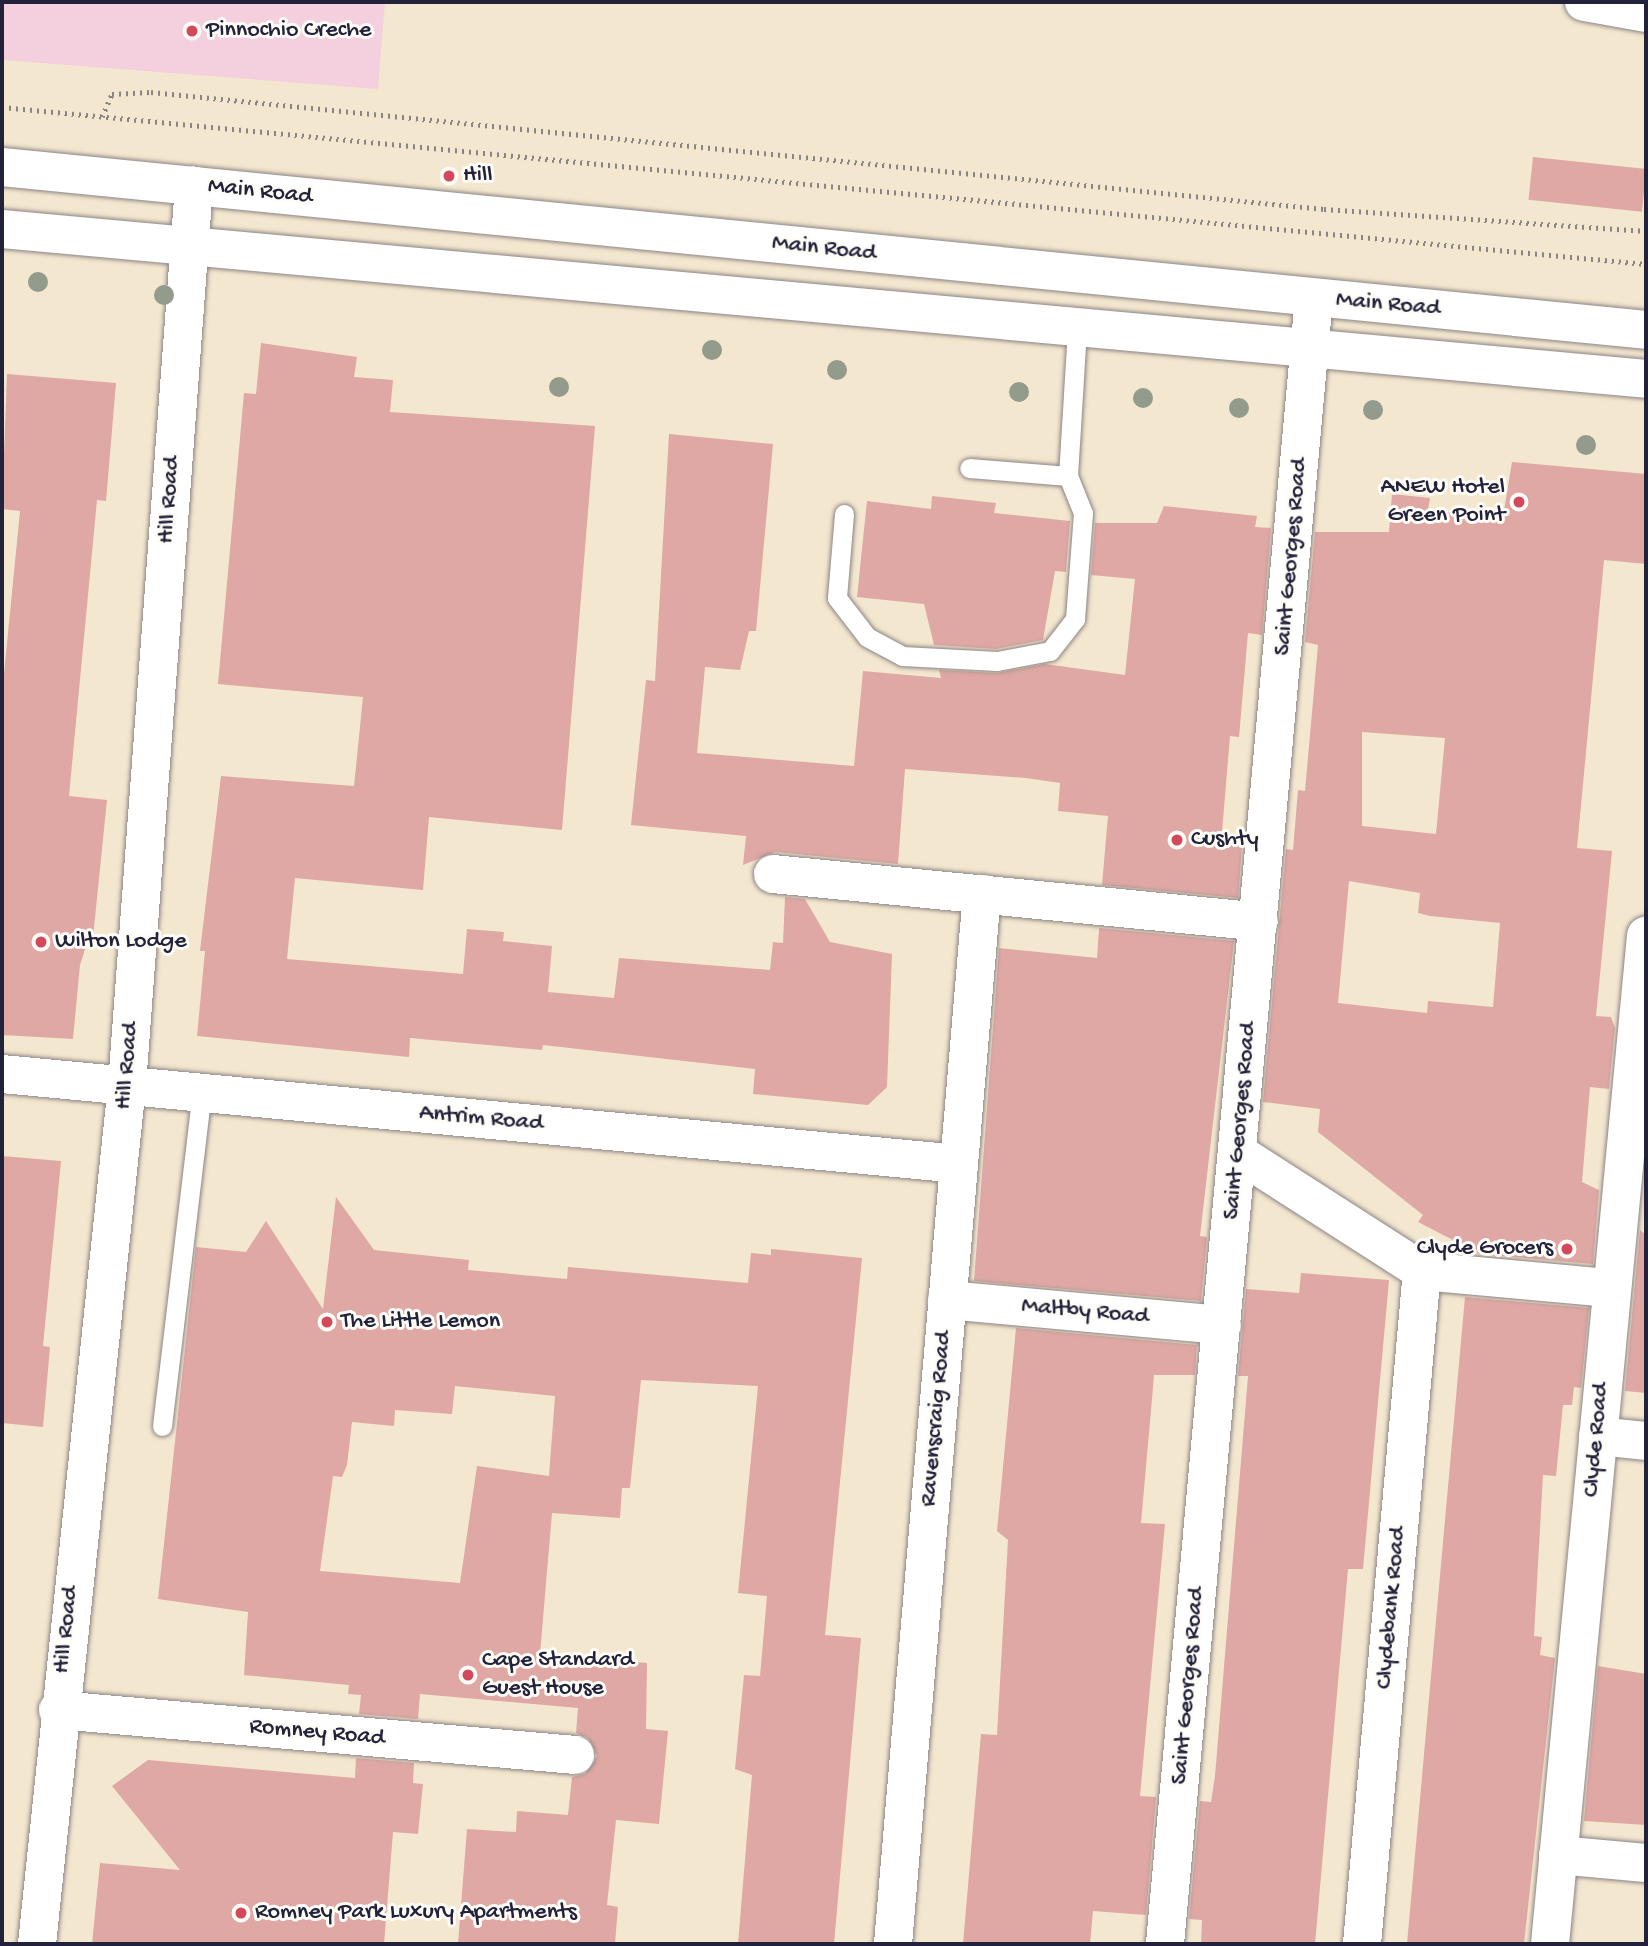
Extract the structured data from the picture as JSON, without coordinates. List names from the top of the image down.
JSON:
{
  "streets": {
    "street": [
      "Main Road",
      "Hill Road",
      "Saint Georges Road",
      "Antrim Road",
      "Maltby Road",
      "Ravenscraig Road",
      "Clyde Road",
      "Clydebank Road",
      "Romney Road"
    ]
  },
  "crossings": [
    ["Main Road", "Hill Road"],
    ["Main Road", "Saint Georges Road"],
    ["Hill Road", "Antrim Road"],
    ["Hill Road", "Romney Road"],
    ["Saint Georges Road", "Maltby Road"],
    ["Antrim Road", "Ravenscraig Road"],
    ["Maltby Road", "Ravenscraig Road"]
  ],
  "places": [
    "Pinnochio Creche",
    "Hill",
    "ANEW Hotel Green Point",
    "Cushty",
    "Wilton Lodge",
    "Clyde Grocers",
    "The Little Lemon",
    "Cape Standard Guest House",
    "Romney Park Luxury Apartments"
  ]
}
